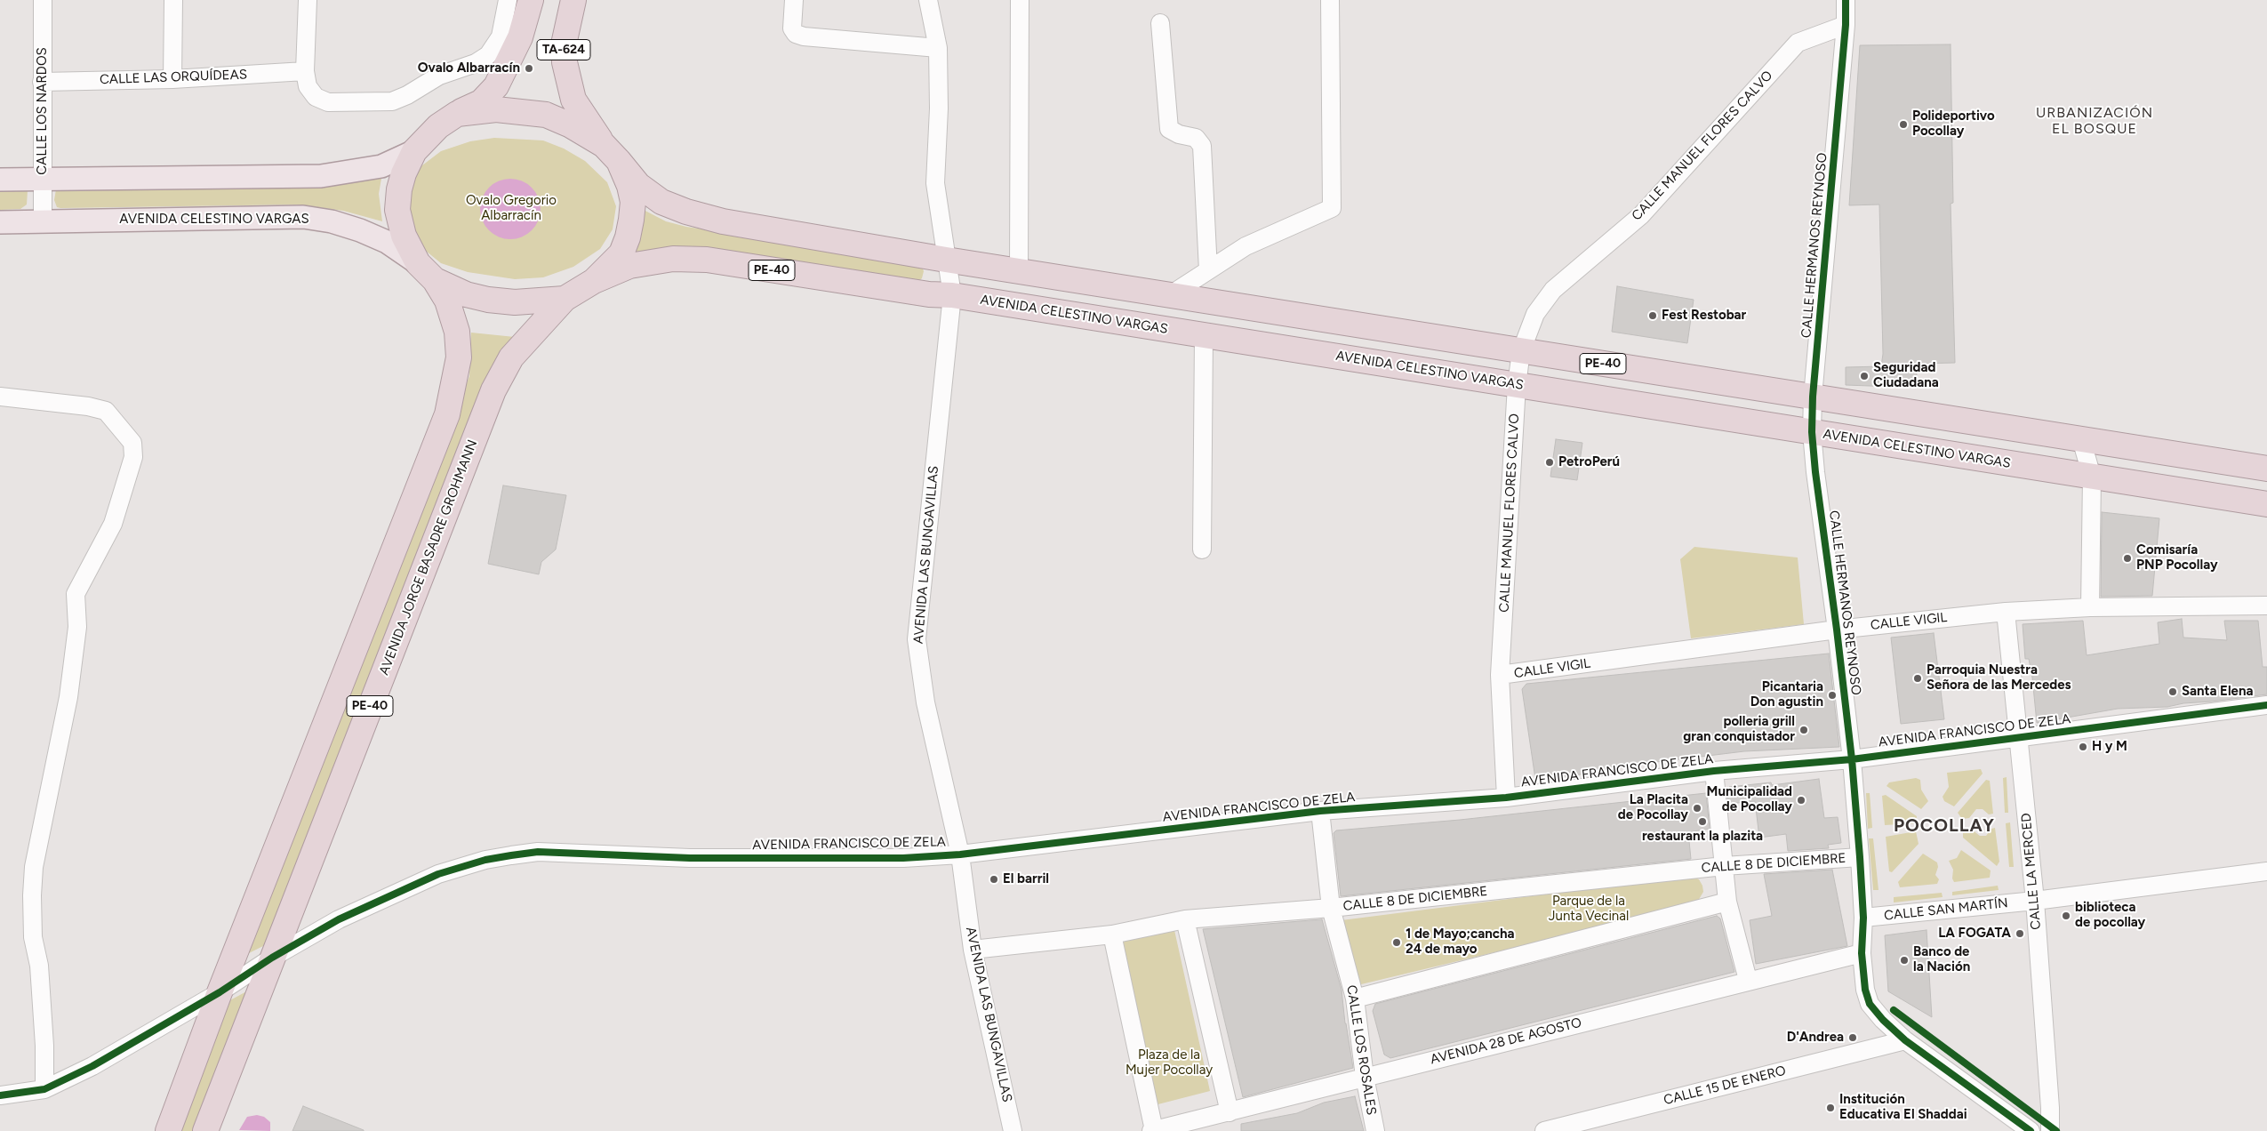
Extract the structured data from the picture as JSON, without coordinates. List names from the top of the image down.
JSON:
{
  "streets": {
    "highway": [
      "TA-624",
      "AVENIDA CELESTINO VARGAS",
      "PE-40",
      "AVENIDA JORGE BASADRE GROHMANN"
    ],
    "street": [
      "CALLE LAS ORQUÍDEAS",
      "CALLE LOS NARDOS",
      "CALLE MANUEL FLORES CALVO",
      "CALLE HERMANOS REYNOSO",
      "AVENIDA LAS BUNGAVILLAS",
      "CALLE VIGIL",
      "AVENIDA FRANCISCO DE ZELA",
      "CALLE 8 DE DICIEMBRE",
      "CALLE LA MERCED",
      "CALLE SAN MARTÍN",
      "AVENIDA 28 DE AGOSTO",
      "CALLE LOS ROSALES",
      "CALLE 15 DE ENERO"
    ]
  },
  "crossings": [
    ["TA-624", "PE-40"],
    ["CALLE LAS ORQUÍDEAS", "CALLE LOS NARDOS"],
    ["CALLE LOS NARDOS", "AVENIDA CELESTINO VARGAS"],
    ["CALLE MANUEL FLORES CALVO", "AVENIDA CELESTINO VARGAS"],
    ["CALLE MANUEL FLORES CALVO", "CALLE HERMANOS REYNOSO"],
    ["CALLE MANUEL FLORES CALVO", "PE-40"],
    ["CALLE MANUEL FLORES CALVO", "CALLE VIGIL"],
    ["CALLE MANUEL FLORES CALVO", "AVENIDA FRANCISCO DE ZELA"],
    ["AVENIDA CELESTINO VARGAS", "CALLE HERMANOS REYNOSO"],
    ["AVENIDA CELESTINO VARGAS", "PE-40"],
    ["AVENIDA CELESTINO VARGAS", "AVENIDA LAS BUNGAVILLAS"],
    ["CALLE HERMANOS REYNOSO", "PE-40"],
    ["CALLE HERMANOS REYNOSO", "CALLE VIGIL"],
    ["CALLE HERMANOS REYNOSO", "AVENIDA FRANCISCO DE ZELA"],
    ["CALLE HERMANOS REYNOSO", "CALLE 8 DE DICIEMBRE"],
    ["CALLE HERMANOS REYNOSO", "CALLE SAN MARTÍN"],
    ["CALLE HERMANOS REYNOSO", "AVENIDA 28 DE AGOSTO"],
    ["CALLE HERMANOS REYNOSO", "CALLE 15 DE ENERO"],
    ["PE-40", "AVENIDA LAS BUNGAVILLAS"],
    ["PE-40", "AVENIDA FRANCISCO DE ZELA"],
    ["AVENIDA LAS BUNGAVILLAS", "AVENIDA FRANCISCO DE ZELA"],
    ["AVENIDA LAS BUNGAVILLAS", "CALLE 8 DE DICIEMBRE"],
    ["AVENIDA JORGE BASADRE GROHMANN", "AVENIDA FRANCISCO DE ZELA"],
    ["CALLE VIGIL", "CALLE LA MERCED"],
    ["AVENIDA FRANCISCO DE ZELA", "CALLE LA MERCED"],
    ["AVENIDA FRANCISCO DE ZELA", "CALLE LOS ROSALES"],
    ["CALLE 8 DE DICIEMBRE", "CALLE LOS ROSALES"],
    ["CALLE LA MERCED", "CALLE SAN MARTÍN"],
    ["AVENIDA 28 DE AGOSTO", "CALLE LOS ROSALES"]
  ],
  "districts": ["URBANIZACIÓN EL BOSQUE", "POCOLLAY"],
  "parks": ["Ovalo Gregorio Albarracín", "Parque de la Junta Vecinal", "Plaza de la Mujer Pocollay"],
  "places": [
    "Ovalo Albarracín",
    "Polideportivo Pocollay",
    "Fest Restobar",
    "Seguridad Ciudadana",
    "PetroPerú",
    "Comisaría PNP Pocollay",
    "Parroquia Nuestra Señora de las Mercedes",
    "Santa Elena",
    "Picantaria Don agustin",
    "polleria grill gran conquistador",
    "H y M",
    "Municipalidad de Pocollay",
    "La Placita de Pocollay",
    "restaurant la plazita",
    "El barril",
    "biblioteca de pocollay",
    "LA FOGATA",
    "1 de Mayo;cancha 24 de mayo",
    "Banco de la Nación",
    "D'Andrea",
    "Institución Educativa El Shaddai"
  ]
}
